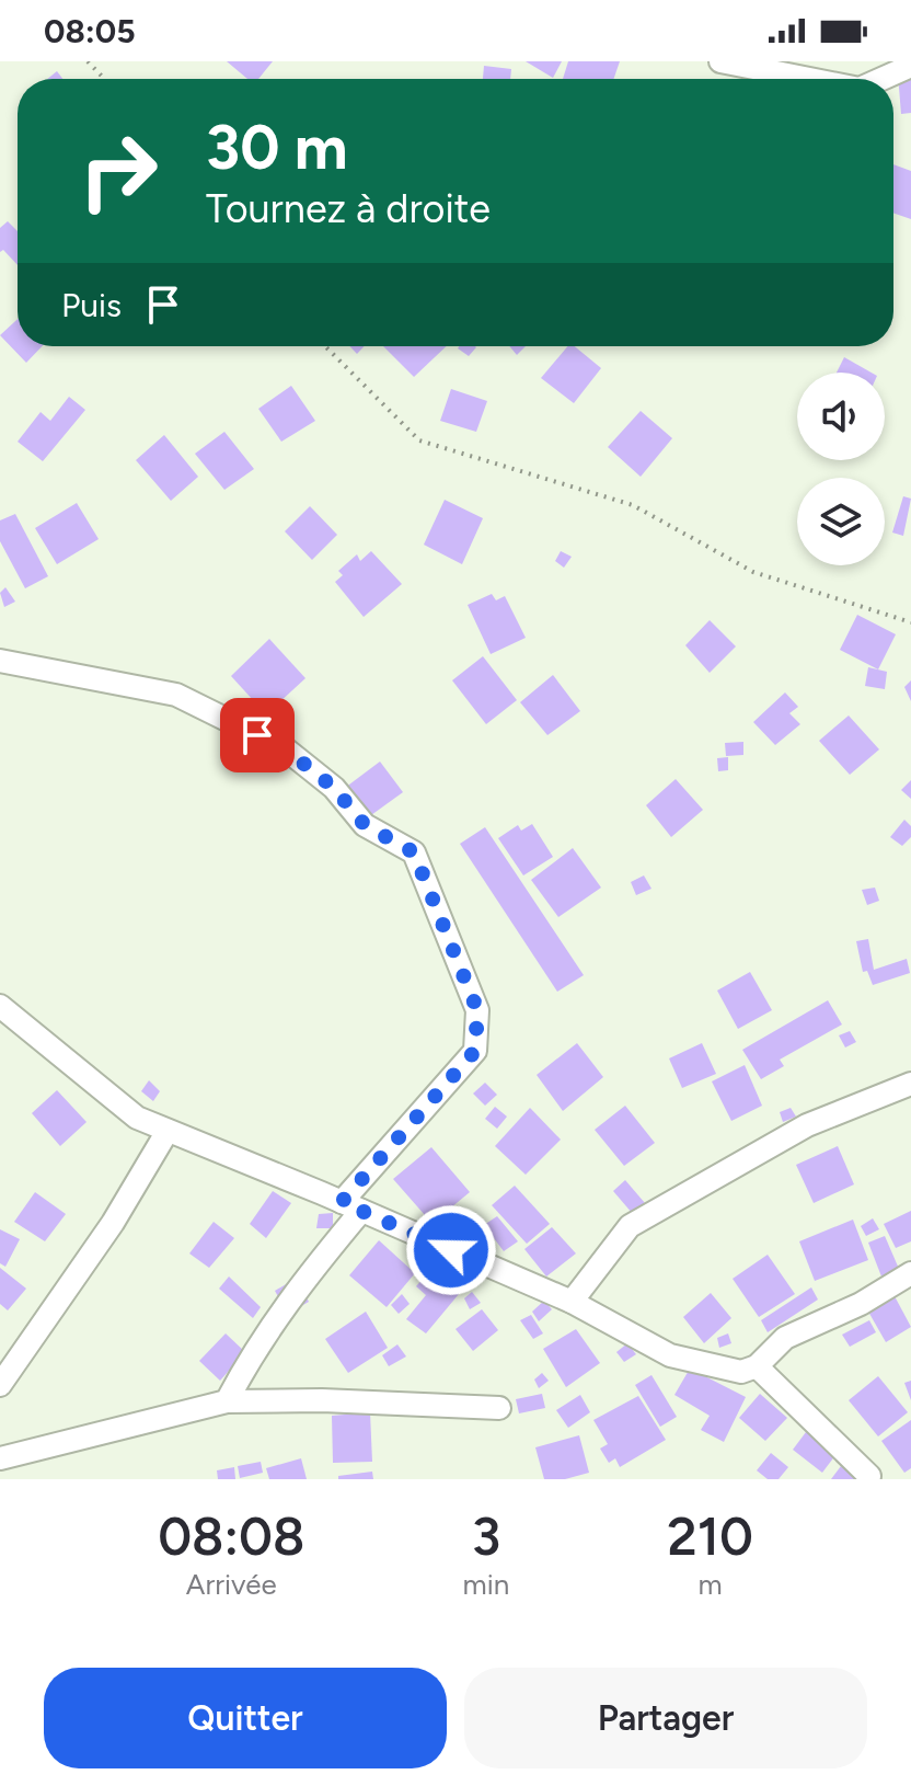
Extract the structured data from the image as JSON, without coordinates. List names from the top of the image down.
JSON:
{
  "page": {
    "status": "08:05",
    "turn": ["30 m", "Tournez à droite"],
    "then": "Puis",
    "eta": [
      "08:08",
      "Arrivée",
      "3",
      "min",
      "210",
      "m"
    ],
    "buttons": ["Quitter", "Partager"]
  }
}
